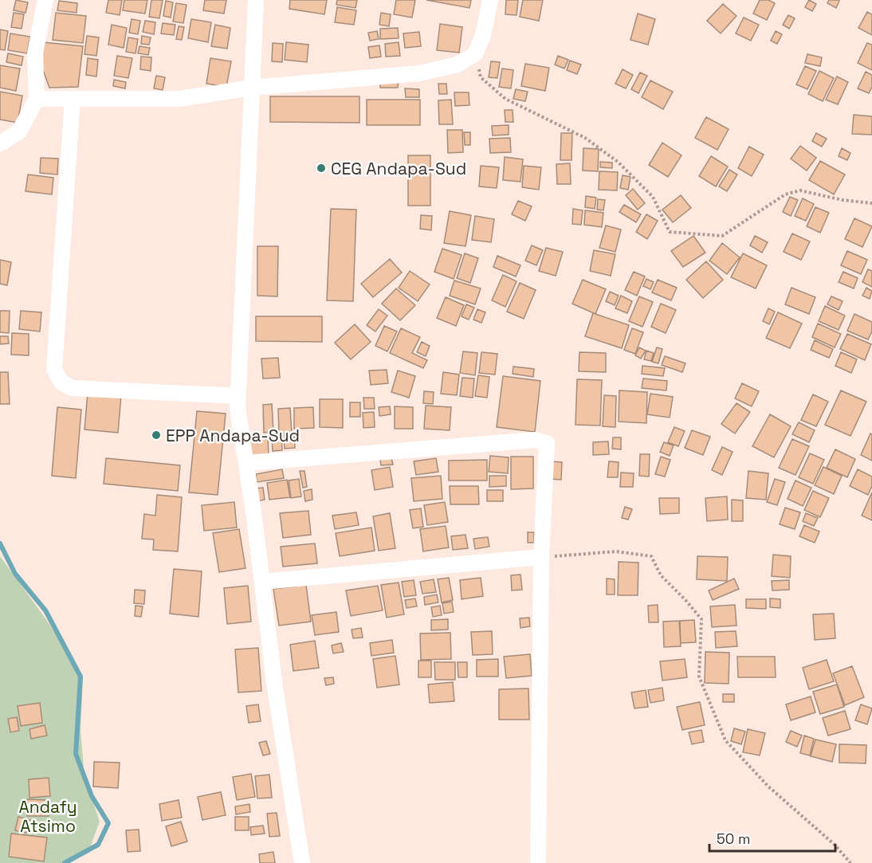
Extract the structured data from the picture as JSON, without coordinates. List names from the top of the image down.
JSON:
{
  "parks": ["Andafy Atsimo"],
  "places": ["CEG Andapa-Sud", "EPP Andapa-Sud"],
  "scale_bar": "50 m"
}
